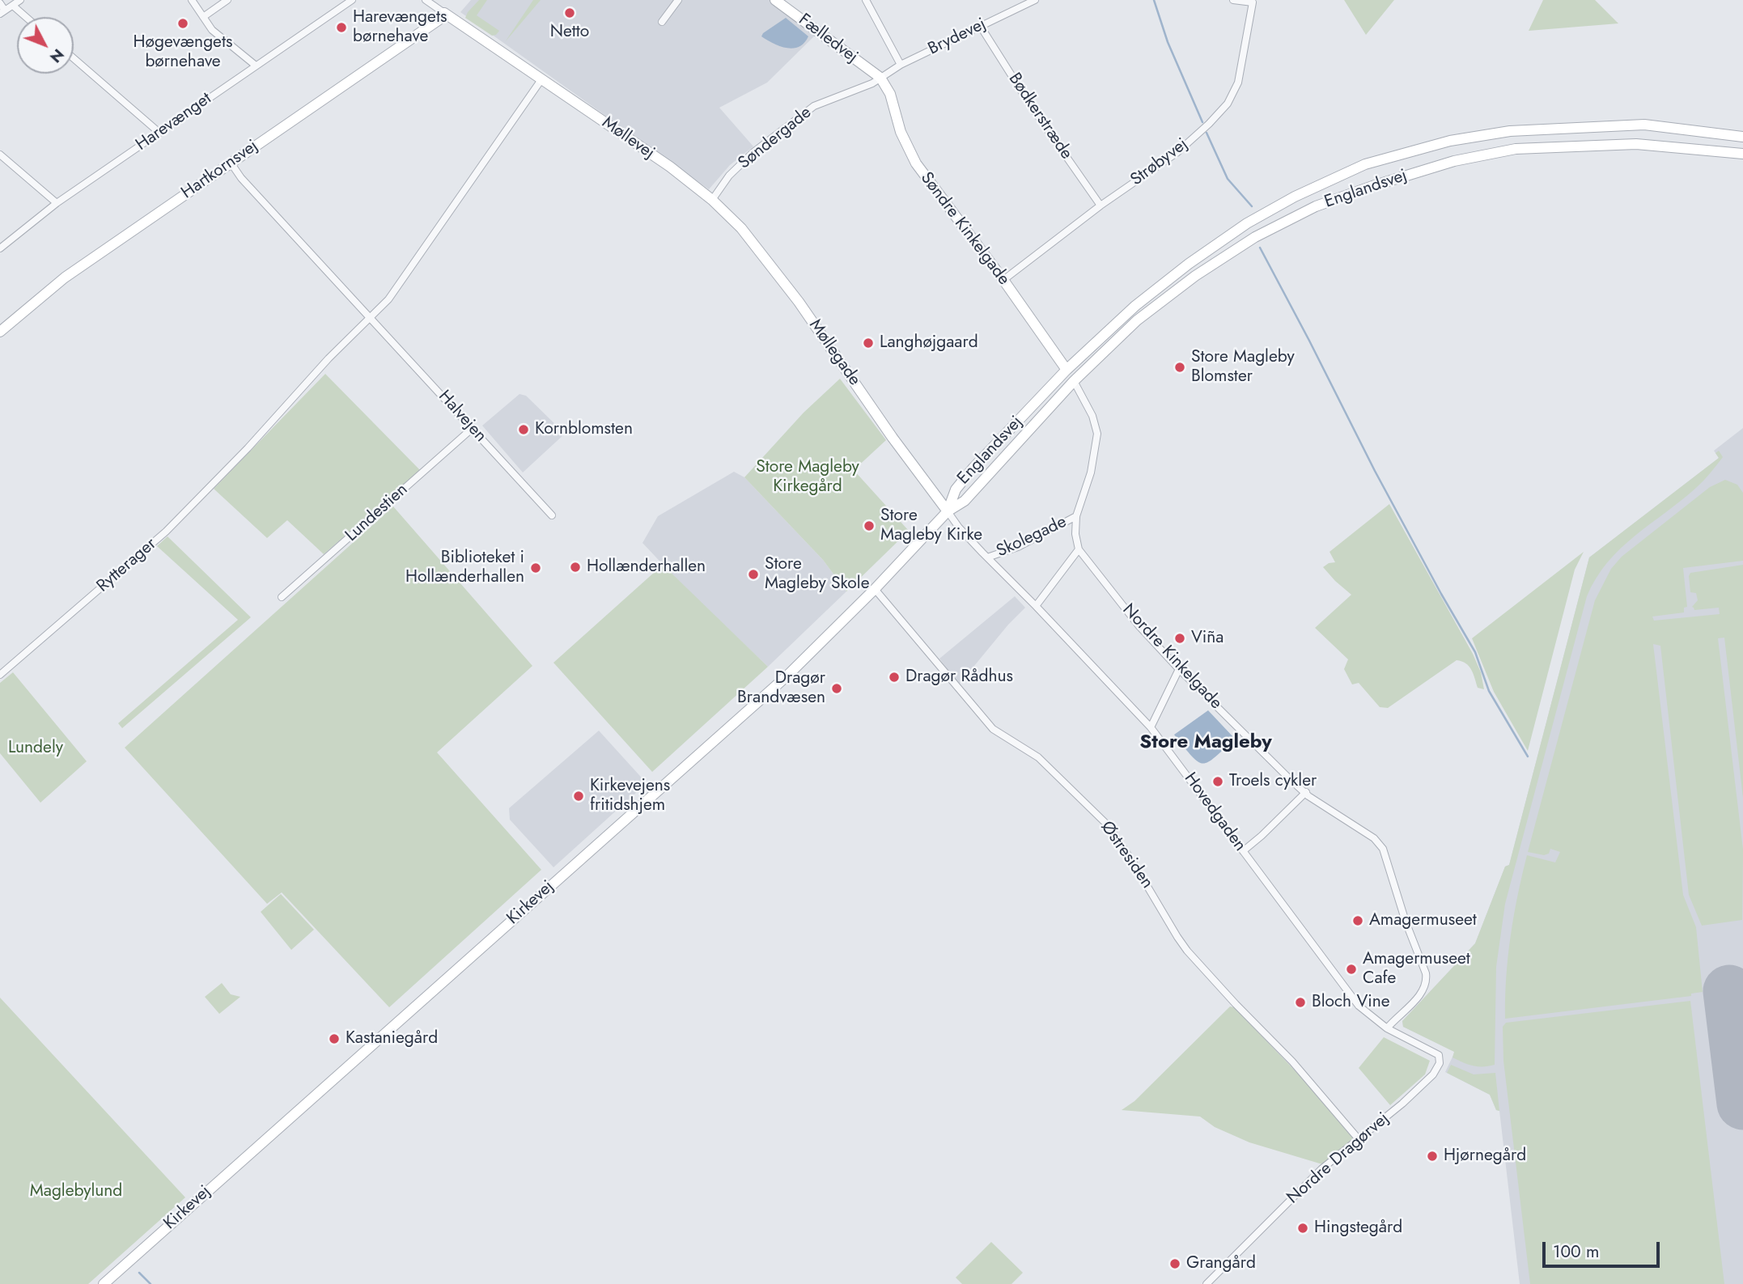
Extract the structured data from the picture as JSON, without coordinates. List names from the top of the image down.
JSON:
{
  "streets": {
    "main road": [
      "Fælledvej",
      "Møllevej",
      "Hartkornsvej",
      "Englandsvej",
      "Søndre Kinkelgade",
      "Møllegade",
      "Kirkevej"
    ],
    "street": [
      "Brydevej",
      "Bødkerstræde",
      "Harevænget",
      "Søndergade",
      "Strøbyvej",
      "Halvejen",
      "Lundestien",
      "Skolegade",
      "Rytterager",
      "Nordre Kinkelgade",
      "Hovedgaden",
      "Østresiden",
      "Nordre Dragørvej"
    ]
  },
  "crossings": [
    ["Brydevej", "Fælledvej"],
    ["Brydevej", "Bødkerstræde"],
    ["Brydevej", "Søndergade"],
    ["Brydevej", "Søndre Kinkelgade"],
    ["Fælledvej", "Søndergade"],
    ["Fælledvej", "Søndre Kinkelgade"],
    ["Bødkerstræde", "Strøbyvej"],
    ["Møllevej", "Søndergade"],
    ["Møllevej", "Hartkornsvej"],
    ["Møllevej", "Møllegade"],
    ["Søndergade", "Søndre Kinkelgade"],
    ["Søndergade", "Møllegade"],
    ["Strøbyvej", "Søndre Kinkelgade"],
    ["Hartkornsvej", "Halvejen"],
    ["Englandsvej", "Søndre Kinkelgade"],
    ["Englandsvej", "Møllegade"],
    ["Englandsvej", "Hovedgaden"],
    ["Englandsvej", "Kirkevej"],
    ["Møllegade", "Hovedgaden"],
    ["Møllegade", "Kirkevej"],
    ["Halvejen", "Lundestien"],
    ["Halvejen", "Rytterager"],
    ["Skolegade", "Hovedgaden"],
    ["Nordre Kinkelgade", "Hovedgaden"],
    ["Hovedgaden", "Kirkevej"],
    ["Hovedgaden", "Nordre Dragørvej"],
    ["Østresiden", "Kirkevej"],
    ["Østresiden", "Nordre Dragørvej"]
  ],
  "districts": ["Store Magleby"],
  "parks": ["Store Magleby Kirkegård", "Lundely", "Maglebylund"],
  "places": [
    "Netto",
    "Høgevængets børnehave",
    "Harevængets børnehave",
    "Langhøjgaard",
    "Store Magleby Blomster",
    "Kornblomsten",
    "Store Magleby Kirke",
    "Hollænderhallen",
    "Biblioteket i Hollænderhallen",
    "Store Magleby Skole",
    "Viña",
    "Dragør Rådhus",
    "Dragør Brandvæsen",
    "Troels cykler",
    "Kirkevejens fritidshjem",
    "Amagermuseet",
    "Amagermuseet Cafe",
    "Bloch Vine",
    "Kastaniegård",
    "Hjørnegård",
    "Hingstegård",
    "Grangård"
  ],
  "scale_bar": "100 m",
  "north": "bottom right"
}
